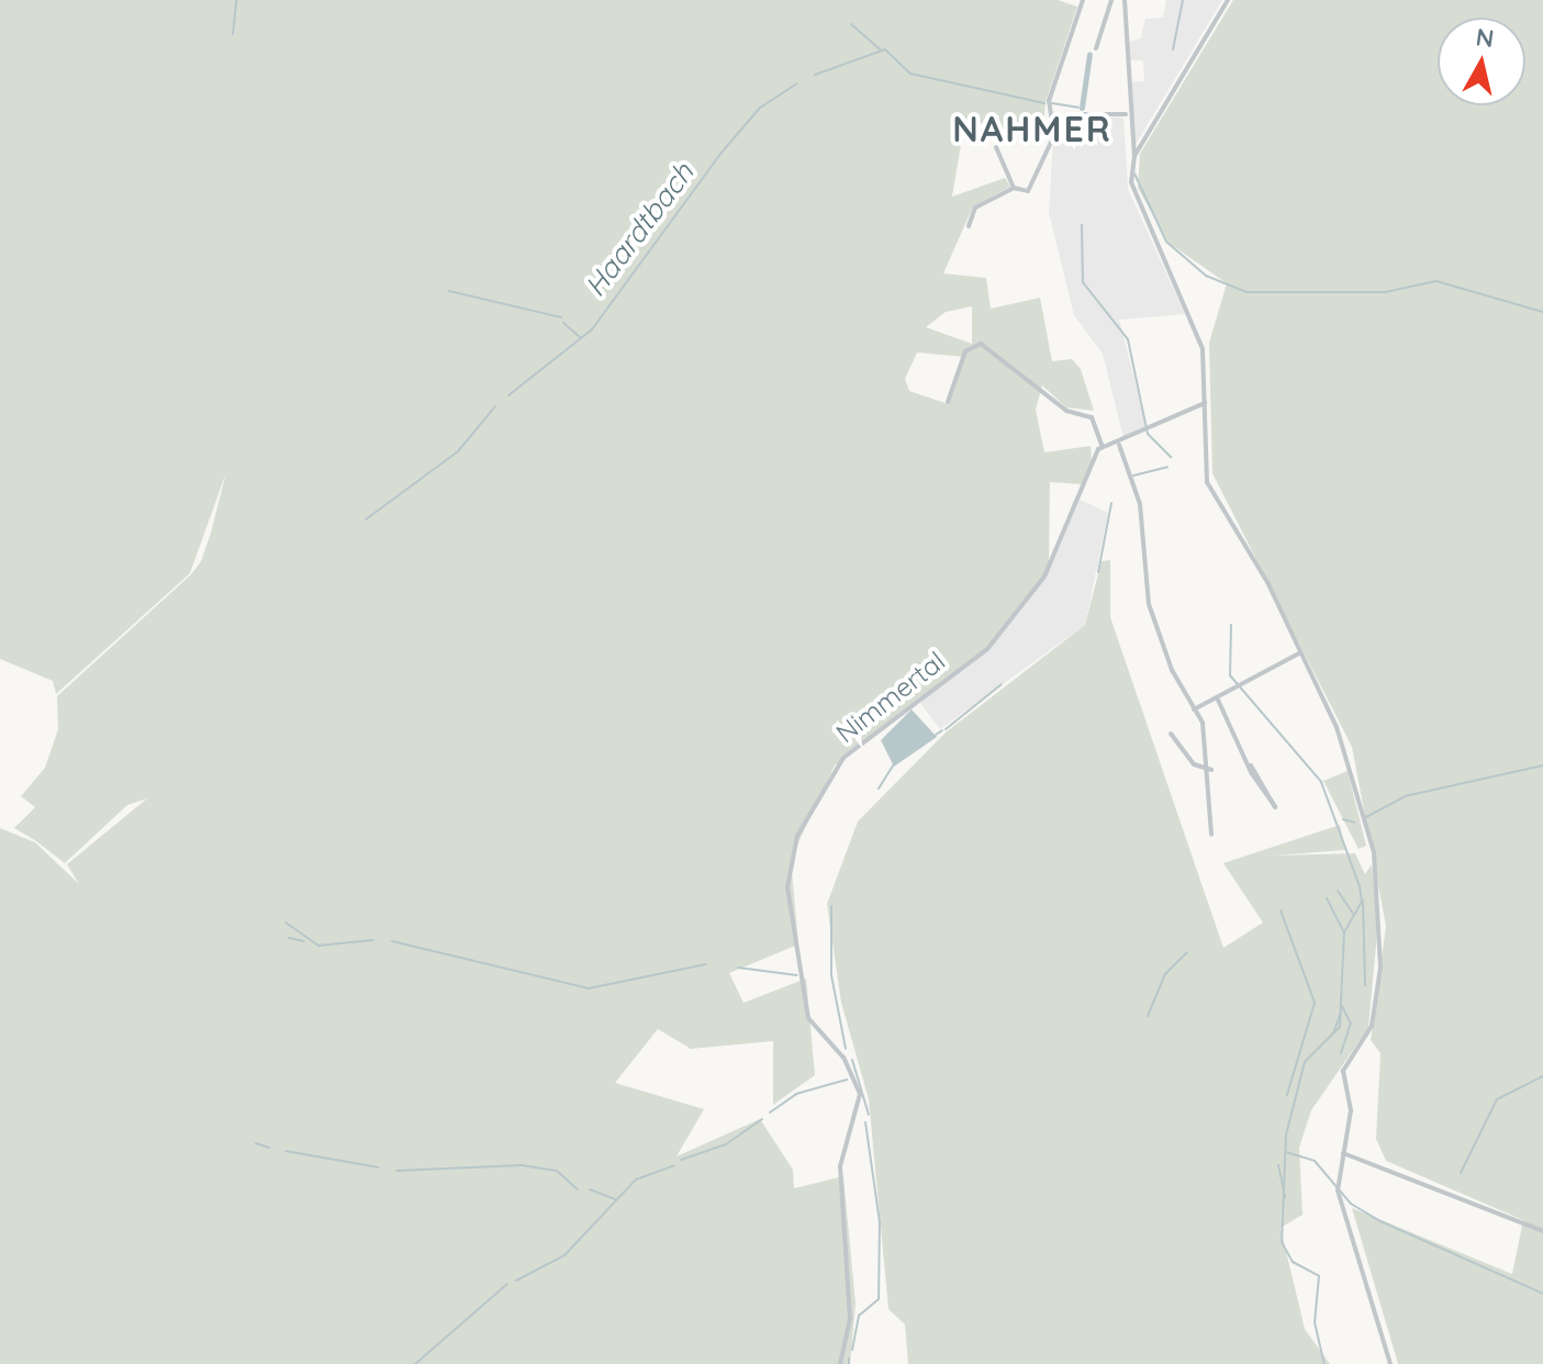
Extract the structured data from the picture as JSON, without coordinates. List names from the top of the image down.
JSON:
{
  "streets": {
    "street": ["Nimmertal"]
  },
  "districts": ["NAHMER"],
  "water": ["Haardtbach"],
  "north": "top"
}
